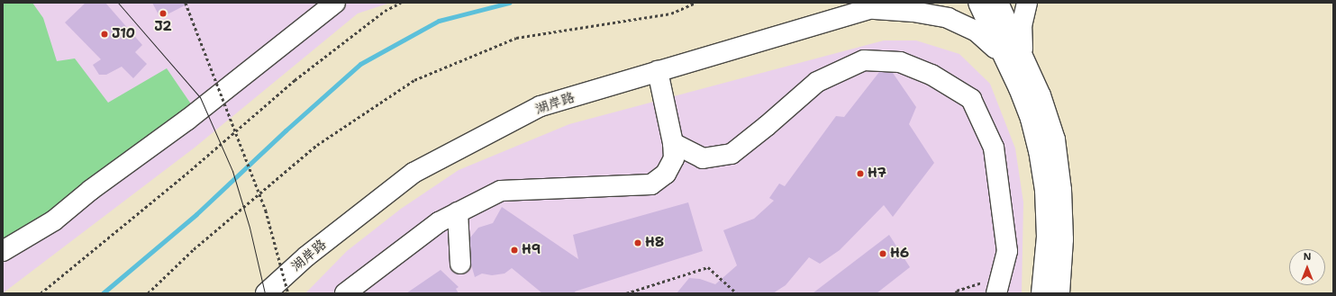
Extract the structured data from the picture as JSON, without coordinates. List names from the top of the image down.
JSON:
{
  "streets": {
    "street": ["湖岸路"]
  },
  "places": [
    "J2",
    "J10",
    "H7",
    "H8",
    "H9",
    "H6"
  ],
  "north": "top"
}
